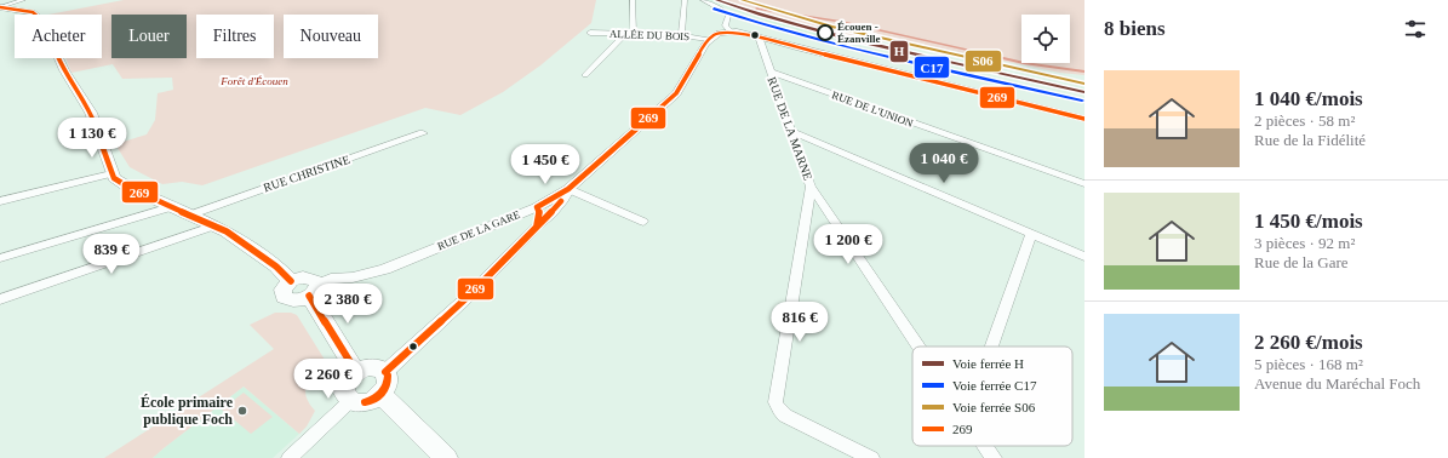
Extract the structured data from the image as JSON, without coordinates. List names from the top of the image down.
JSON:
{
  "streets": {
    "street": [
      "ALLÉE DU BOIS",
      "RUE DE L'UNION",
      "RUE DE LA MARNE",
      "RUE CHRISTINE",
      "RUE DE LA GARE"
    ]
  },
  "crossings": [
    ["ALLÉE DU BOIS", "RUE DE LA GARE"],
    ["RUE DE L'UNION", "RUE DE LA MARNE"]
  ],
  "parks": ["Forêt d'Écouen"],
  "places": ["Écouen - Ézanville", "École primaire publique Foch"],
  "lines": [
    "rail line H",
    "rail line S06",
    "transit line 269",
    "rail line C17"
  ],
  "legend": [
    "Voie ferrée H",
    "Voie ferrée C17",
    "Voie ferrée S06",
    "269"
  ],
  "page": {
    "heading": "8 biens",
    "chip": [
      "Acheter",
      "Louer",
      "Filtres",
      "Nouveau"
    ],
    "list": [
      {
        "name": "1 040 €/mois",
        "note": "2 pièces · 58 m² · Rue de la Fidélité"
      },
      {
        "name": "1 450 €/mois",
        "note": "3 pièces · 92 m² · Rue de la Gare"
      },
      {
        "name": "2 260 €/mois",
        "note": "5 pièces · 168 m² · Avenue du Maréchal Foch"
      }
    ],
    "price": [
      "1 130 €",
      "1 040 €",
      "1 450 €",
      "1 200 €",
      "839 €",
      "2 380 €",
      "816 €",
      "2 260 €"
    ]
  }
}
